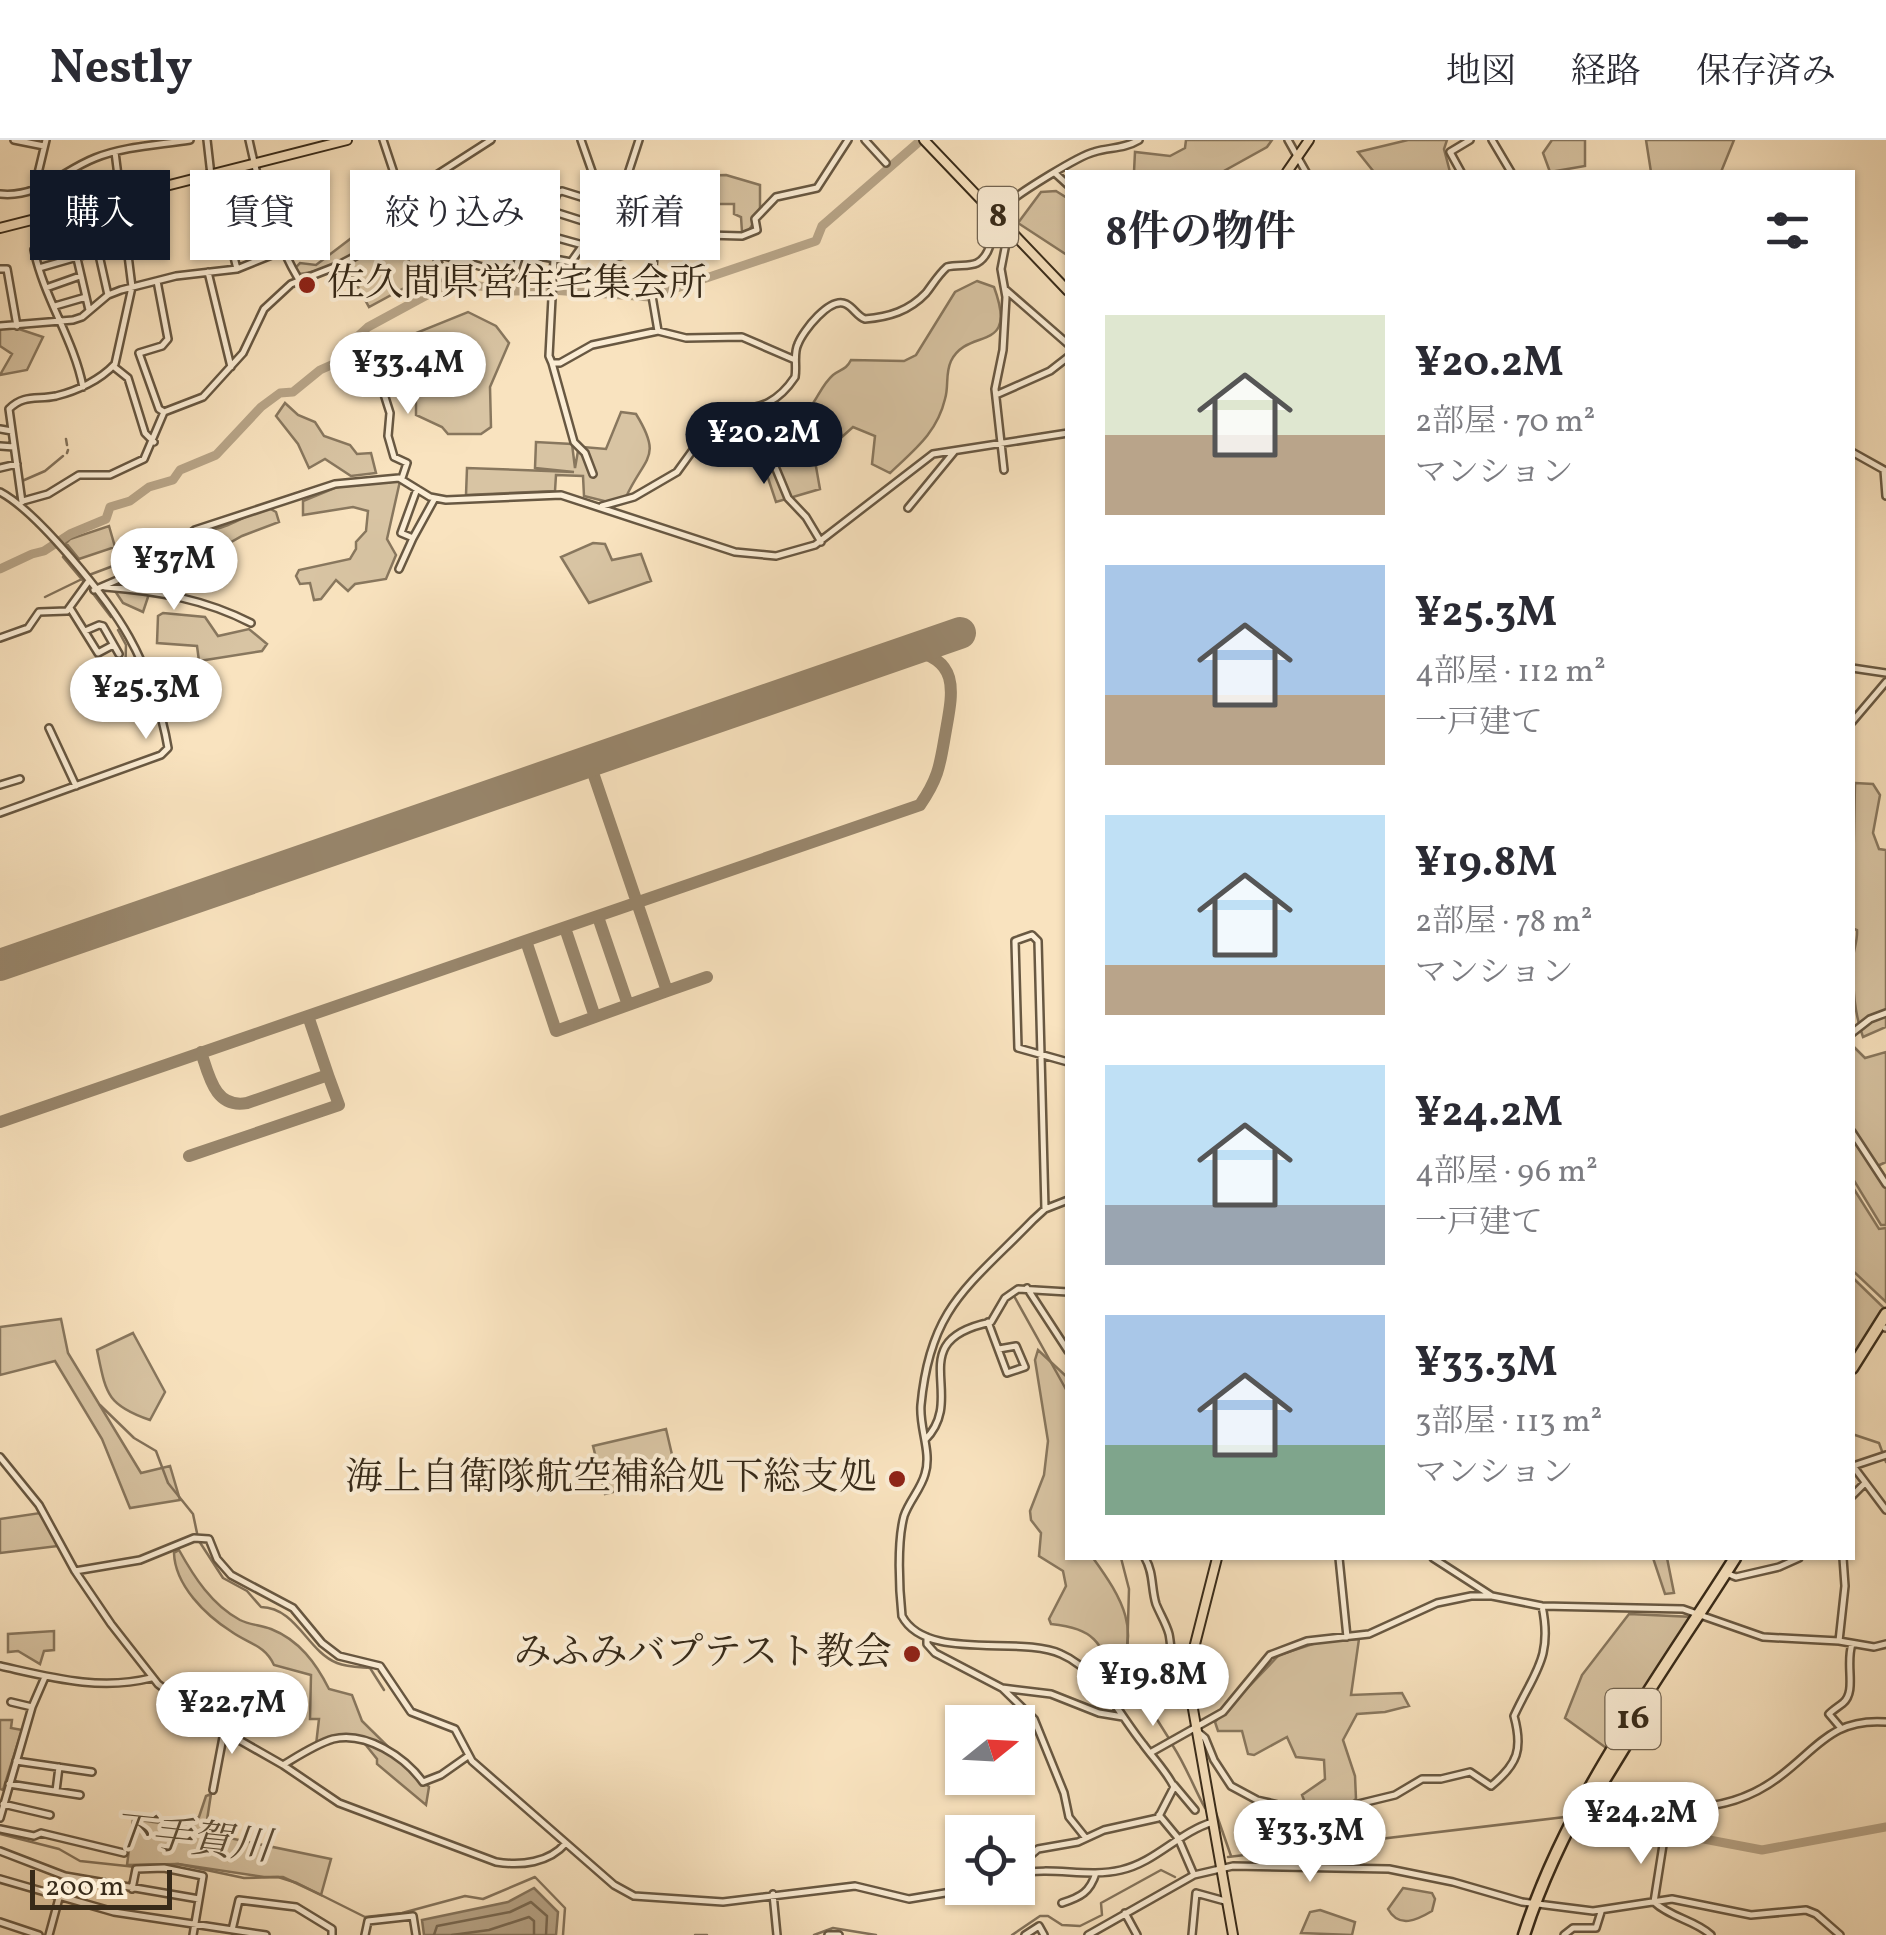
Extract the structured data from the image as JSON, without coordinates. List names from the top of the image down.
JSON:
{
  "streets": {
    "highway": ["16"],
    "main road": ["8"]
  },
  "water": ["下手賀川"],
  "places": ["佐久間県営住宅集会所", "海上自衛隊航空補給処下総支処", "みふみバプテスト教会"],
  "scale_bar": "200 m",
  "north": "right",
  "page": {
    "header": "Nestly",
    "nav": ["地図", "経路", "保存済み"],
    "chip": [
      "購入",
      "賃貸",
      "絞り込み",
      "新着"
    ],
    "heading": "8件の物件",
    "list": [
      {
        "name": "¥20.2M",
        "note": "2部屋 · 70 m² · マンション"
      },
      {
        "name": "¥25.3M",
        "note": "4部屋 · 112 m² · 一戸建て"
      },
      {
        "name": "¥19.8M",
        "note": "2部屋 · 78 m² · マンション"
      },
      {
        "name": "¥24.2M",
        "note": "4部屋 · 96 m² · 一戸建て"
      },
      {
        "name": "¥33.3M",
        "note": "3部屋 · 113 m² · マンション"
      }
    ],
    "price": [
      "¥33.4M",
      "¥20.2M",
      "¥37M",
      "¥25.3M",
      "¥19.8M",
      "¥22.7M",
      "¥24.2M",
      "¥33.3M"
    ],
    "scale": "200 m"
  }
}
